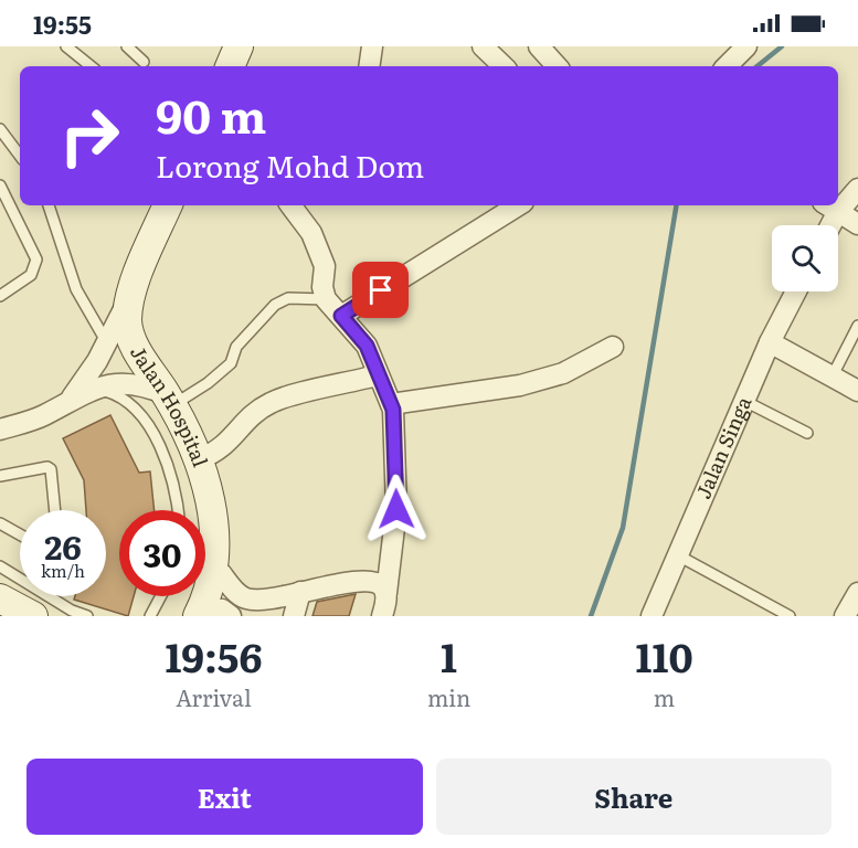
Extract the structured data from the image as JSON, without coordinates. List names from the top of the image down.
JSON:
{
  "streets": {
    "street": ["Jalan Hospital", "Jalan Singa"]
  },
  "page": {
    "status": "19:55",
    "turn": ["90 m", "Lorong Mohd Dom"],
    "speed": "26 km/h",
    "limit": "30",
    "eta": [
      "19:56",
      "Arrival",
      "1",
      "min",
      "110",
      "m"
    ],
    "buttons": ["Exit", "Share"]
  }
}
